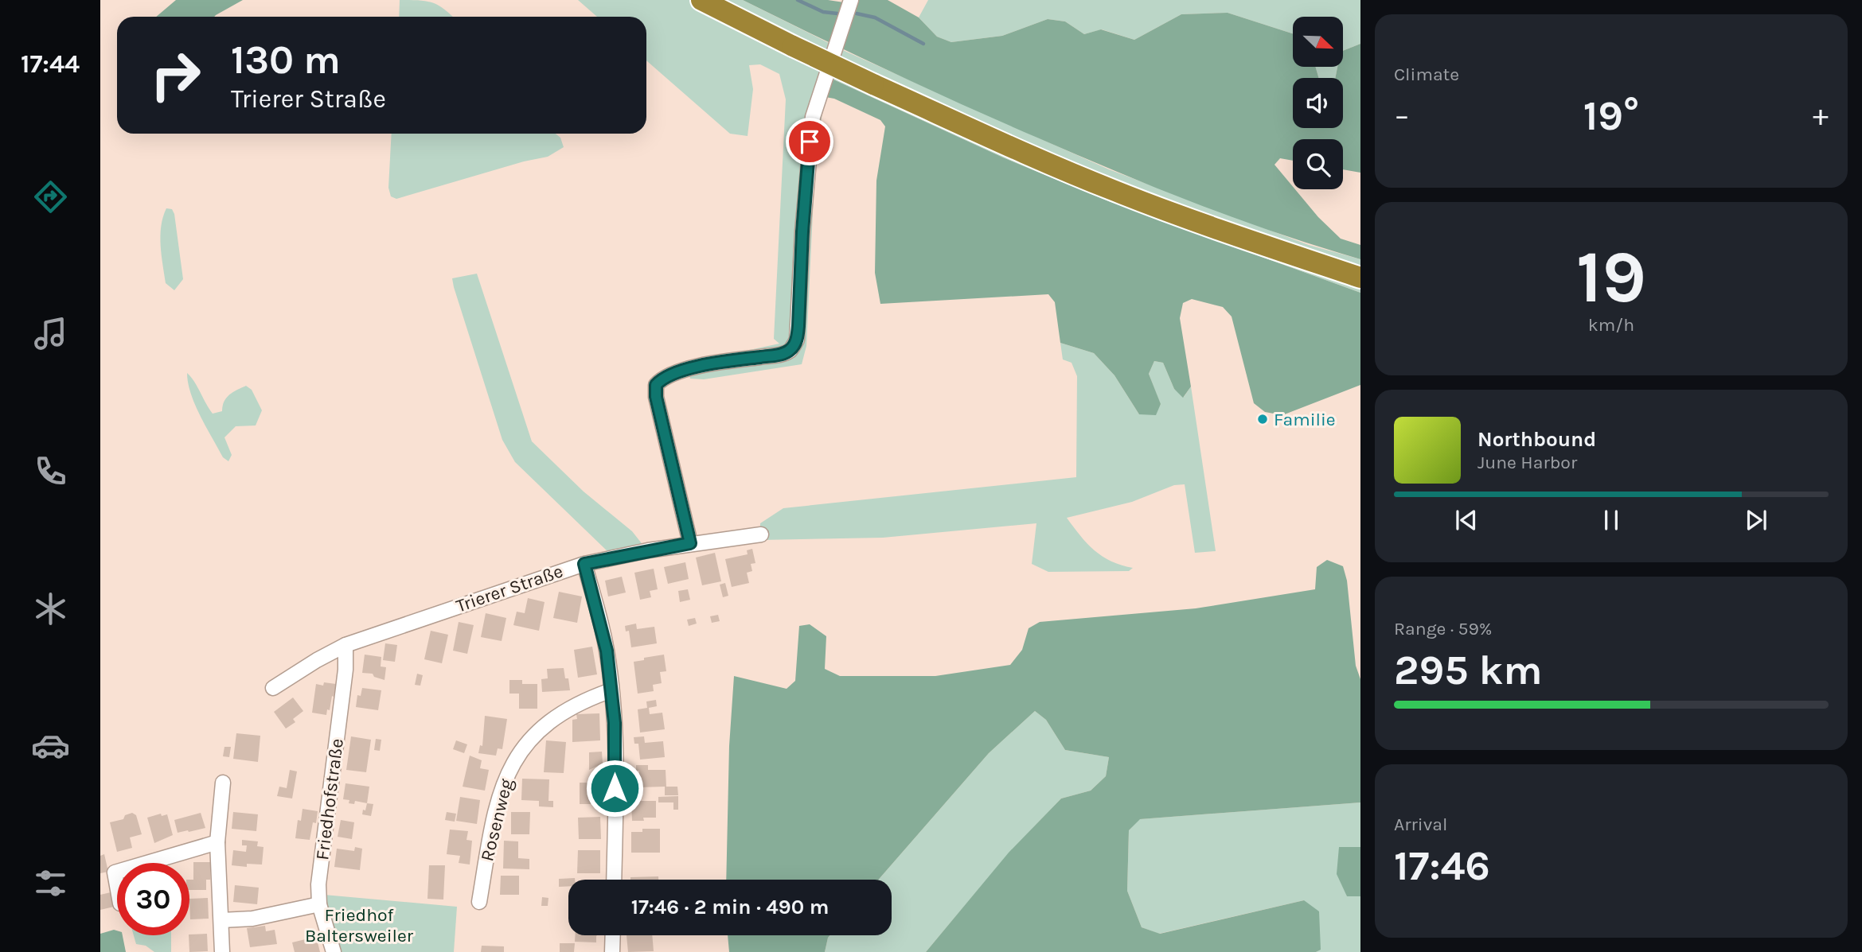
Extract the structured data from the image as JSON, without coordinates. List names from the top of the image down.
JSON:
{
  "streets": {
    "street": ["Trierer Straße", "Friedhofstraße", "Rosenweg"]
  },
  "crossings": [
    ["Trierer Straße", "Friedhofstraße"]
  ],
  "parks": ["Friedhof Baltersweiler"],
  "places": ["Familie"],
  "north": "bottom right",
  "page": {
    "tabs": "17:44",
    "tile": [
      "Climate",
      ["19", "km/h"],
      ["Range · 59%", "295 km"],
      ["Arrival", "17:46"]
    ],
    "turn": ["130 m", "Trierer Straße"],
    "heat": ["−", "19°", "+"],
    "song": ["Northbound", "June Harbor"],
    "limit": "30",
    "trip": "17:46 · 2 min · 490 m"
  }
}
